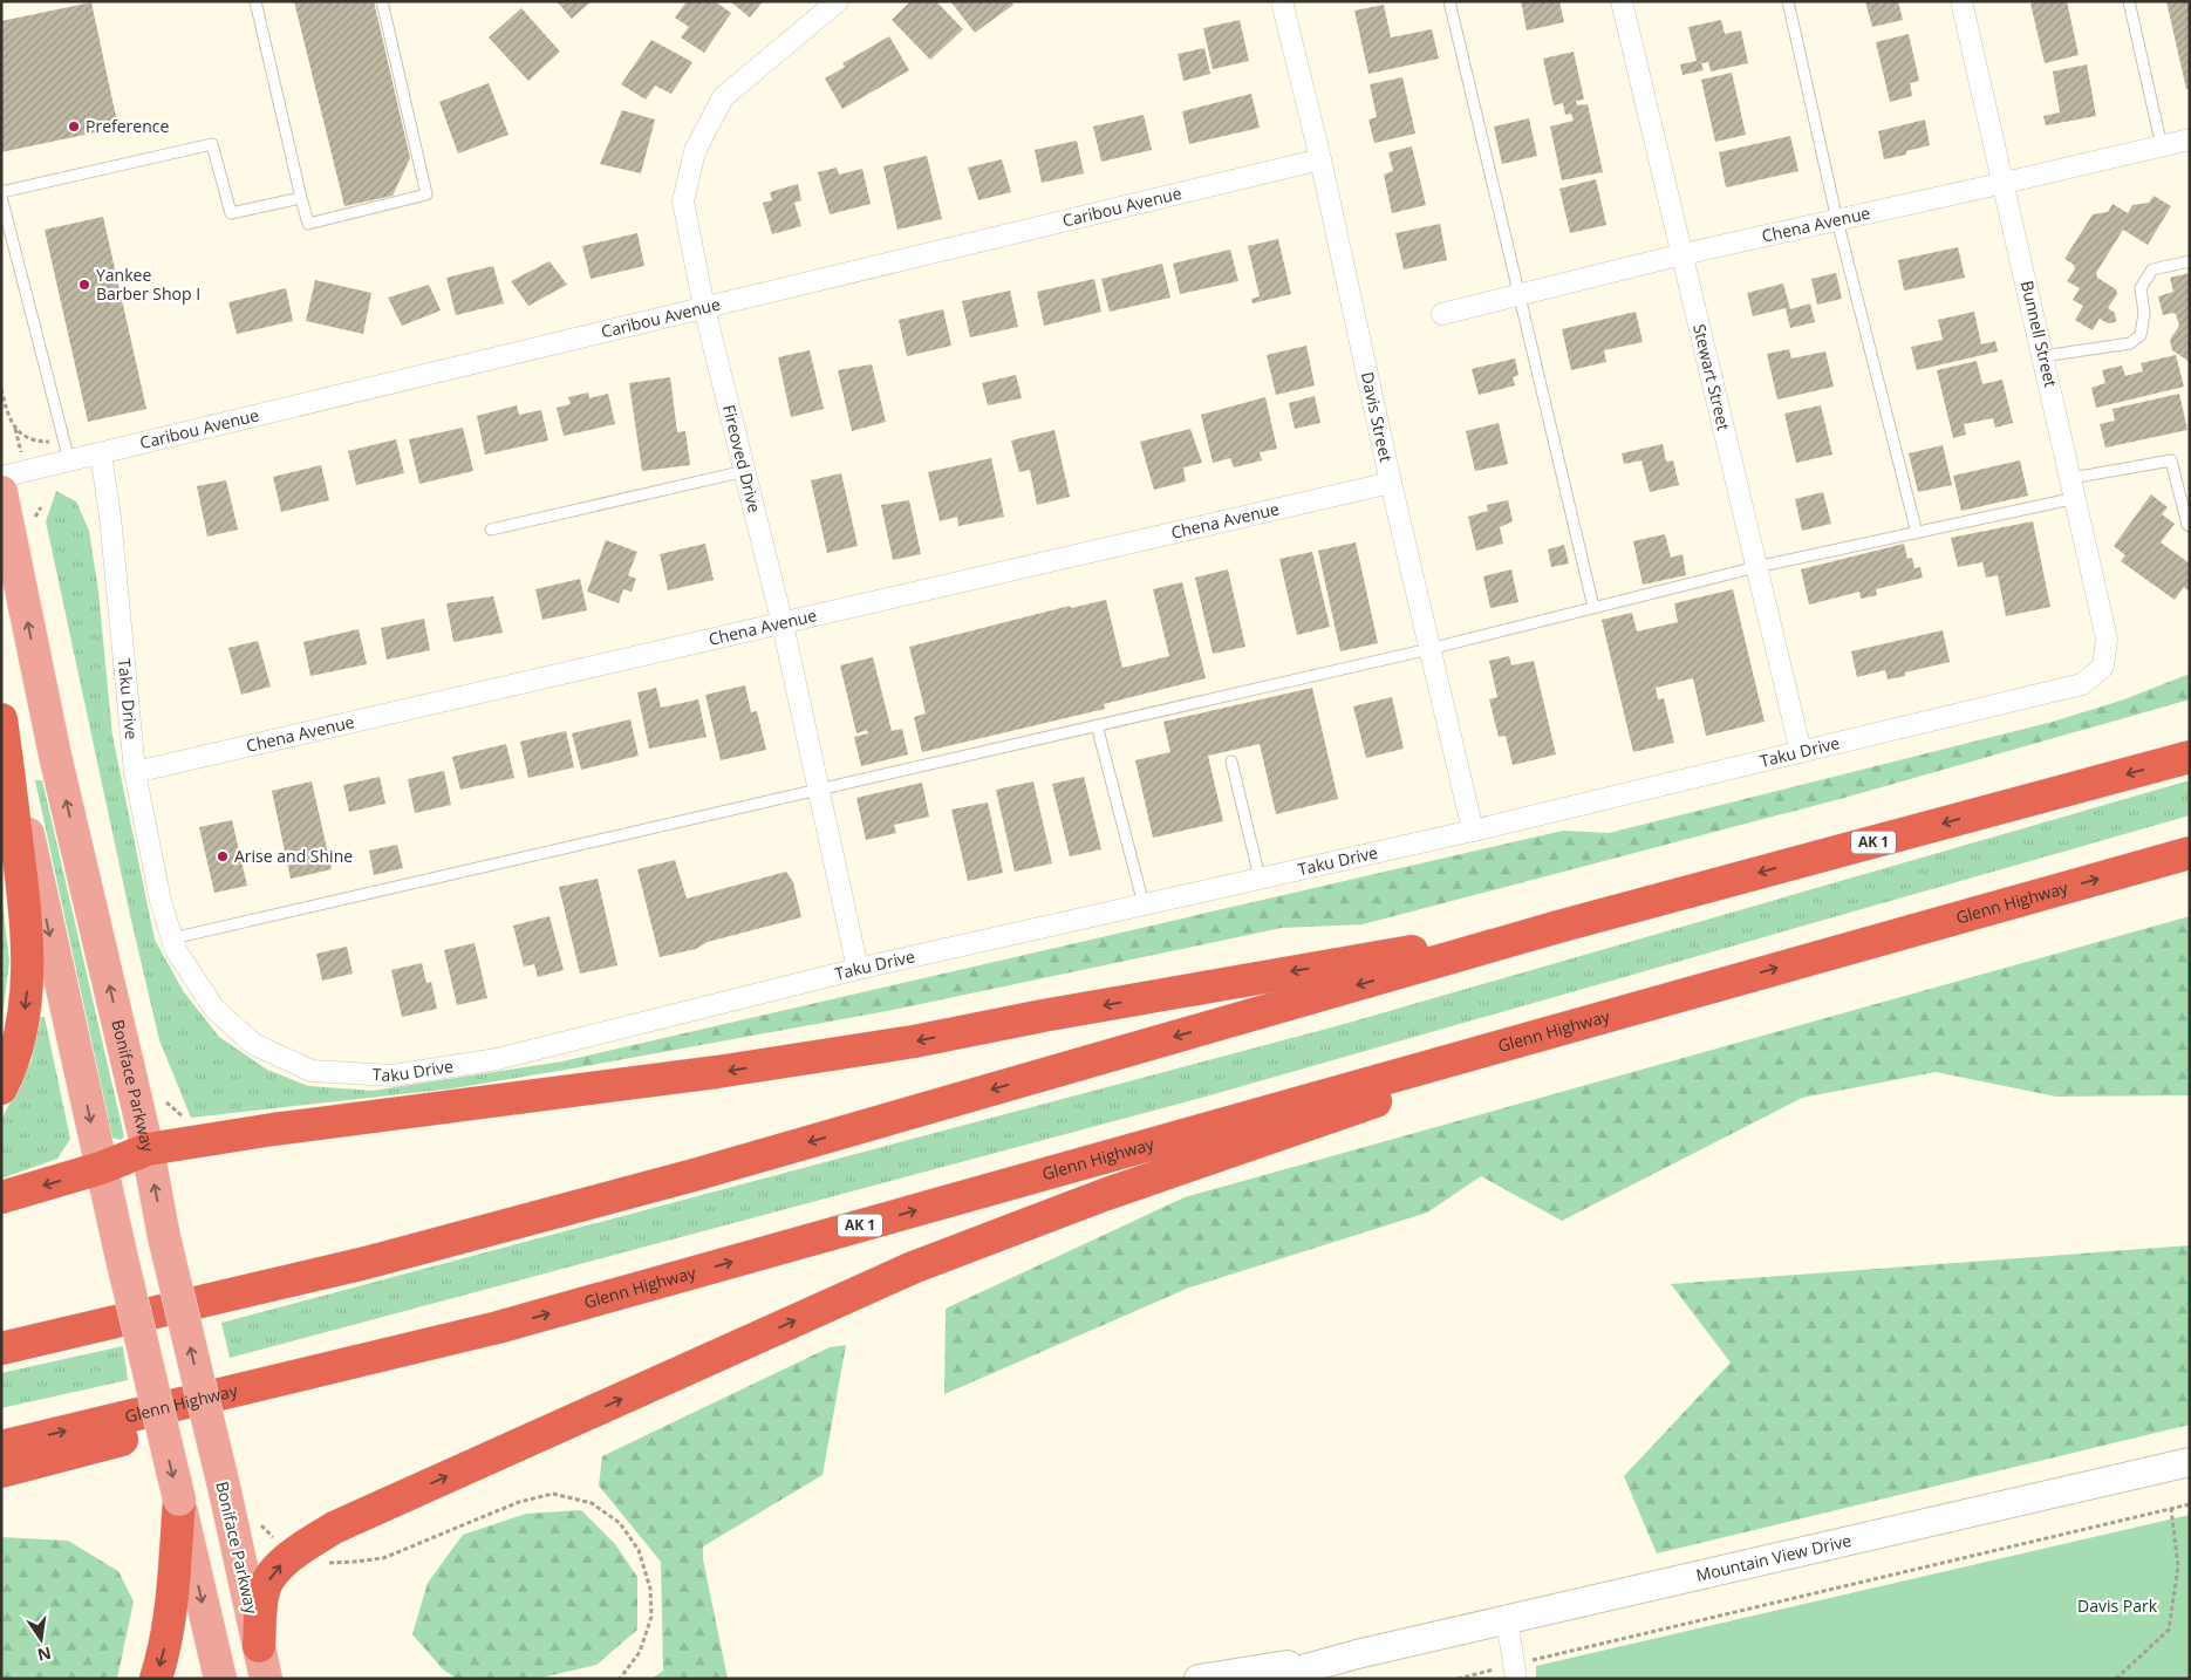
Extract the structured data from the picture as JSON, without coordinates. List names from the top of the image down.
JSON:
{
  "streets": {
    "highway": ["AK 1", "Glenn Highway"],
    "main road": ["Boniface Parkway"],
    "street": [
      "Caribou Avenue",
      "Chena Avenue",
      "Bunnell Street",
      "Stewart Street",
      "Davis Street",
      "Fireoved Drive",
      "Taku Drive",
      "Mountain View Drive"
    ]
  },
  "crossings": [
    ["Caribou Avenue", "Davis Street"],
    ["Caribou Avenue", "Fireoved Drive"],
    ["Caribou Avenue", "Taku Drive"],
    ["Chena Avenue", "Bunnell Street"],
    ["Chena Avenue", "Stewart Street"],
    ["Chena Avenue", "Davis Street"],
    ["Chena Avenue", "Fireoved Drive"],
    ["Chena Avenue", "Taku Drive"],
    ["Bunnell Street", "Taku Drive"],
    ["Stewart Street", "Taku Drive"],
    ["Davis Street", "Taku Drive"],
    ["Fireoved Drive", "Taku Drive"]
  ],
  "parks": ["Davis Park"],
  "places": ["Preference", "Yankee Barber Shop I", "Arise and Shine"],
  "north": "bottom"
}
